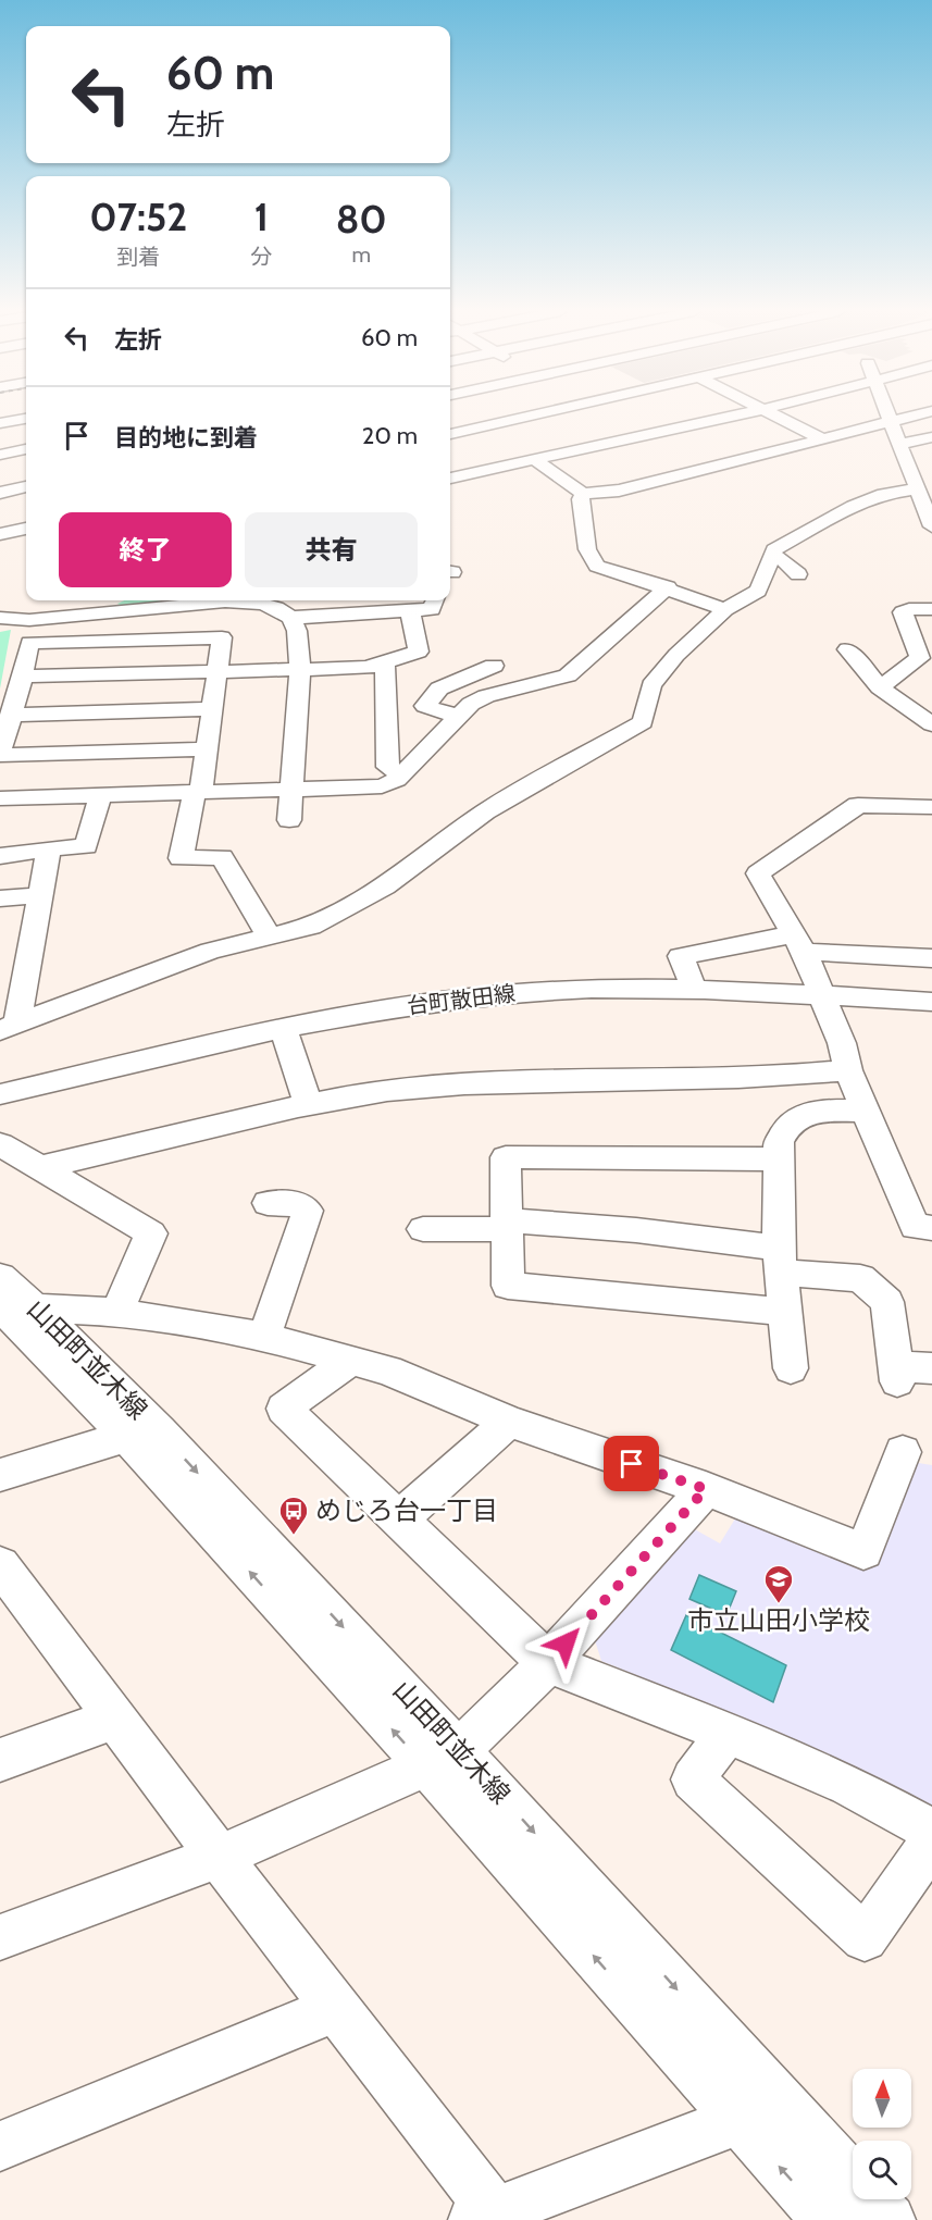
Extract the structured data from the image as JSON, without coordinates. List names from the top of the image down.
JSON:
{
  "streets": {
    "street": ["台町散田線", "山田町並木線"]
  },
  "places": {
    "bus stop": ["めじろ台一丁目"],
    "school or university": ["市立山田小学校"]
  },
  "north": "top",
  "page": {
    "turn": ["60 m", "左折"],
    "eta": [
      "07:52",
      "到着",
      "1",
      "分",
      "80",
      "m"
    ],
    "list": [
      {
        "name": "左折",
        "value": "60 m"
      },
      {
        "name": "目的地に到着",
        "value": "20 m"
      }
    ],
    "buttons": ["終了", "共有"]
  }
}
